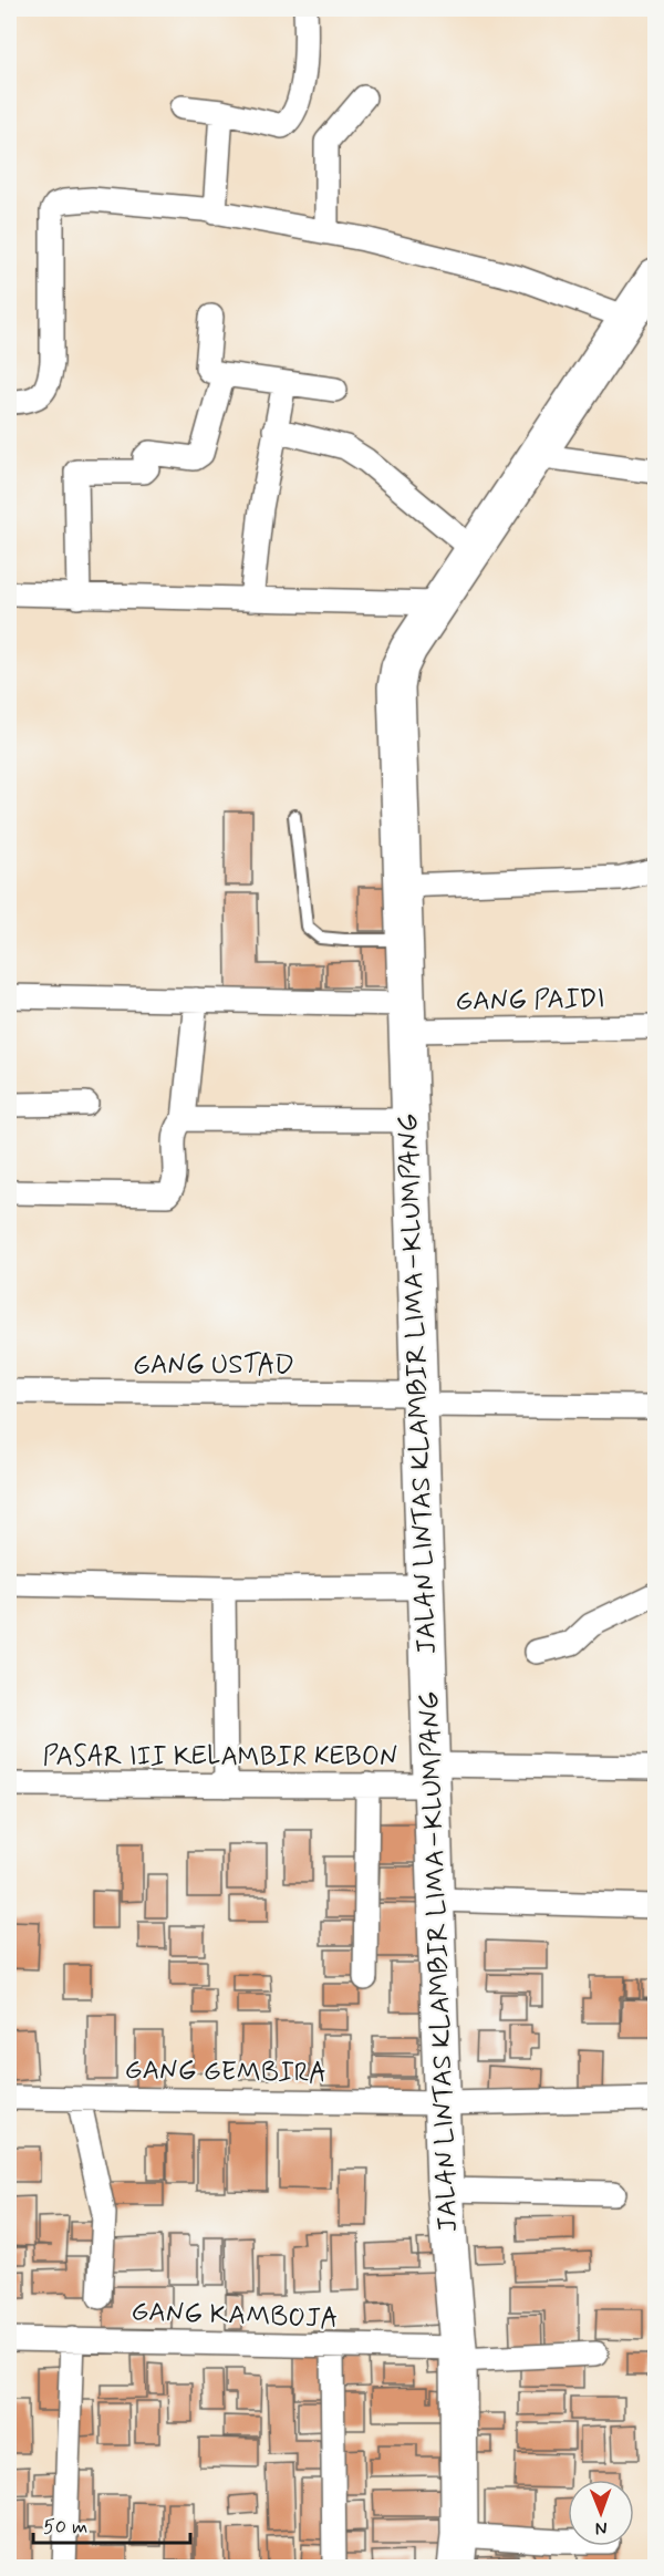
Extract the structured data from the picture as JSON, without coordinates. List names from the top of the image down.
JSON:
{
  "streets": {
    "main road": ["JALAN LINTAS KLAMBIR LIMA–KLUMPANG"],
    "street": [
      "GANG PAIDI",
      "GANG USTAD",
      "PASAR III KELAMBIR KEBON",
      "GANG GEMBIRA",
      "GANG KAMBOJA"
    ]
  },
  "crossings": [
    ["GANG PAIDI", "JALAN LINTAS KLAMBIR LIMA–KLUMPANG"],
    ["GANG USTAD", "JALAN LINTAS KLAMBIR LIMA–KLUMPANG"],
    ["JALAN LINTAS KLAMBIR LIMA–KLUMPANG", "PASAR III KELAMBIR KEBON"],
    ["JALAN LINTAS KLAMBIR LIMA–KLUMPANG", "GANG GEMBIRA"],
    ["JALAN LINTAS KLAMBIR LIMA–KLUMPANG", "GANG KAMBOJA"]
  ],
  "scale_bar": "50 m",
  "north": "bottom"
}
